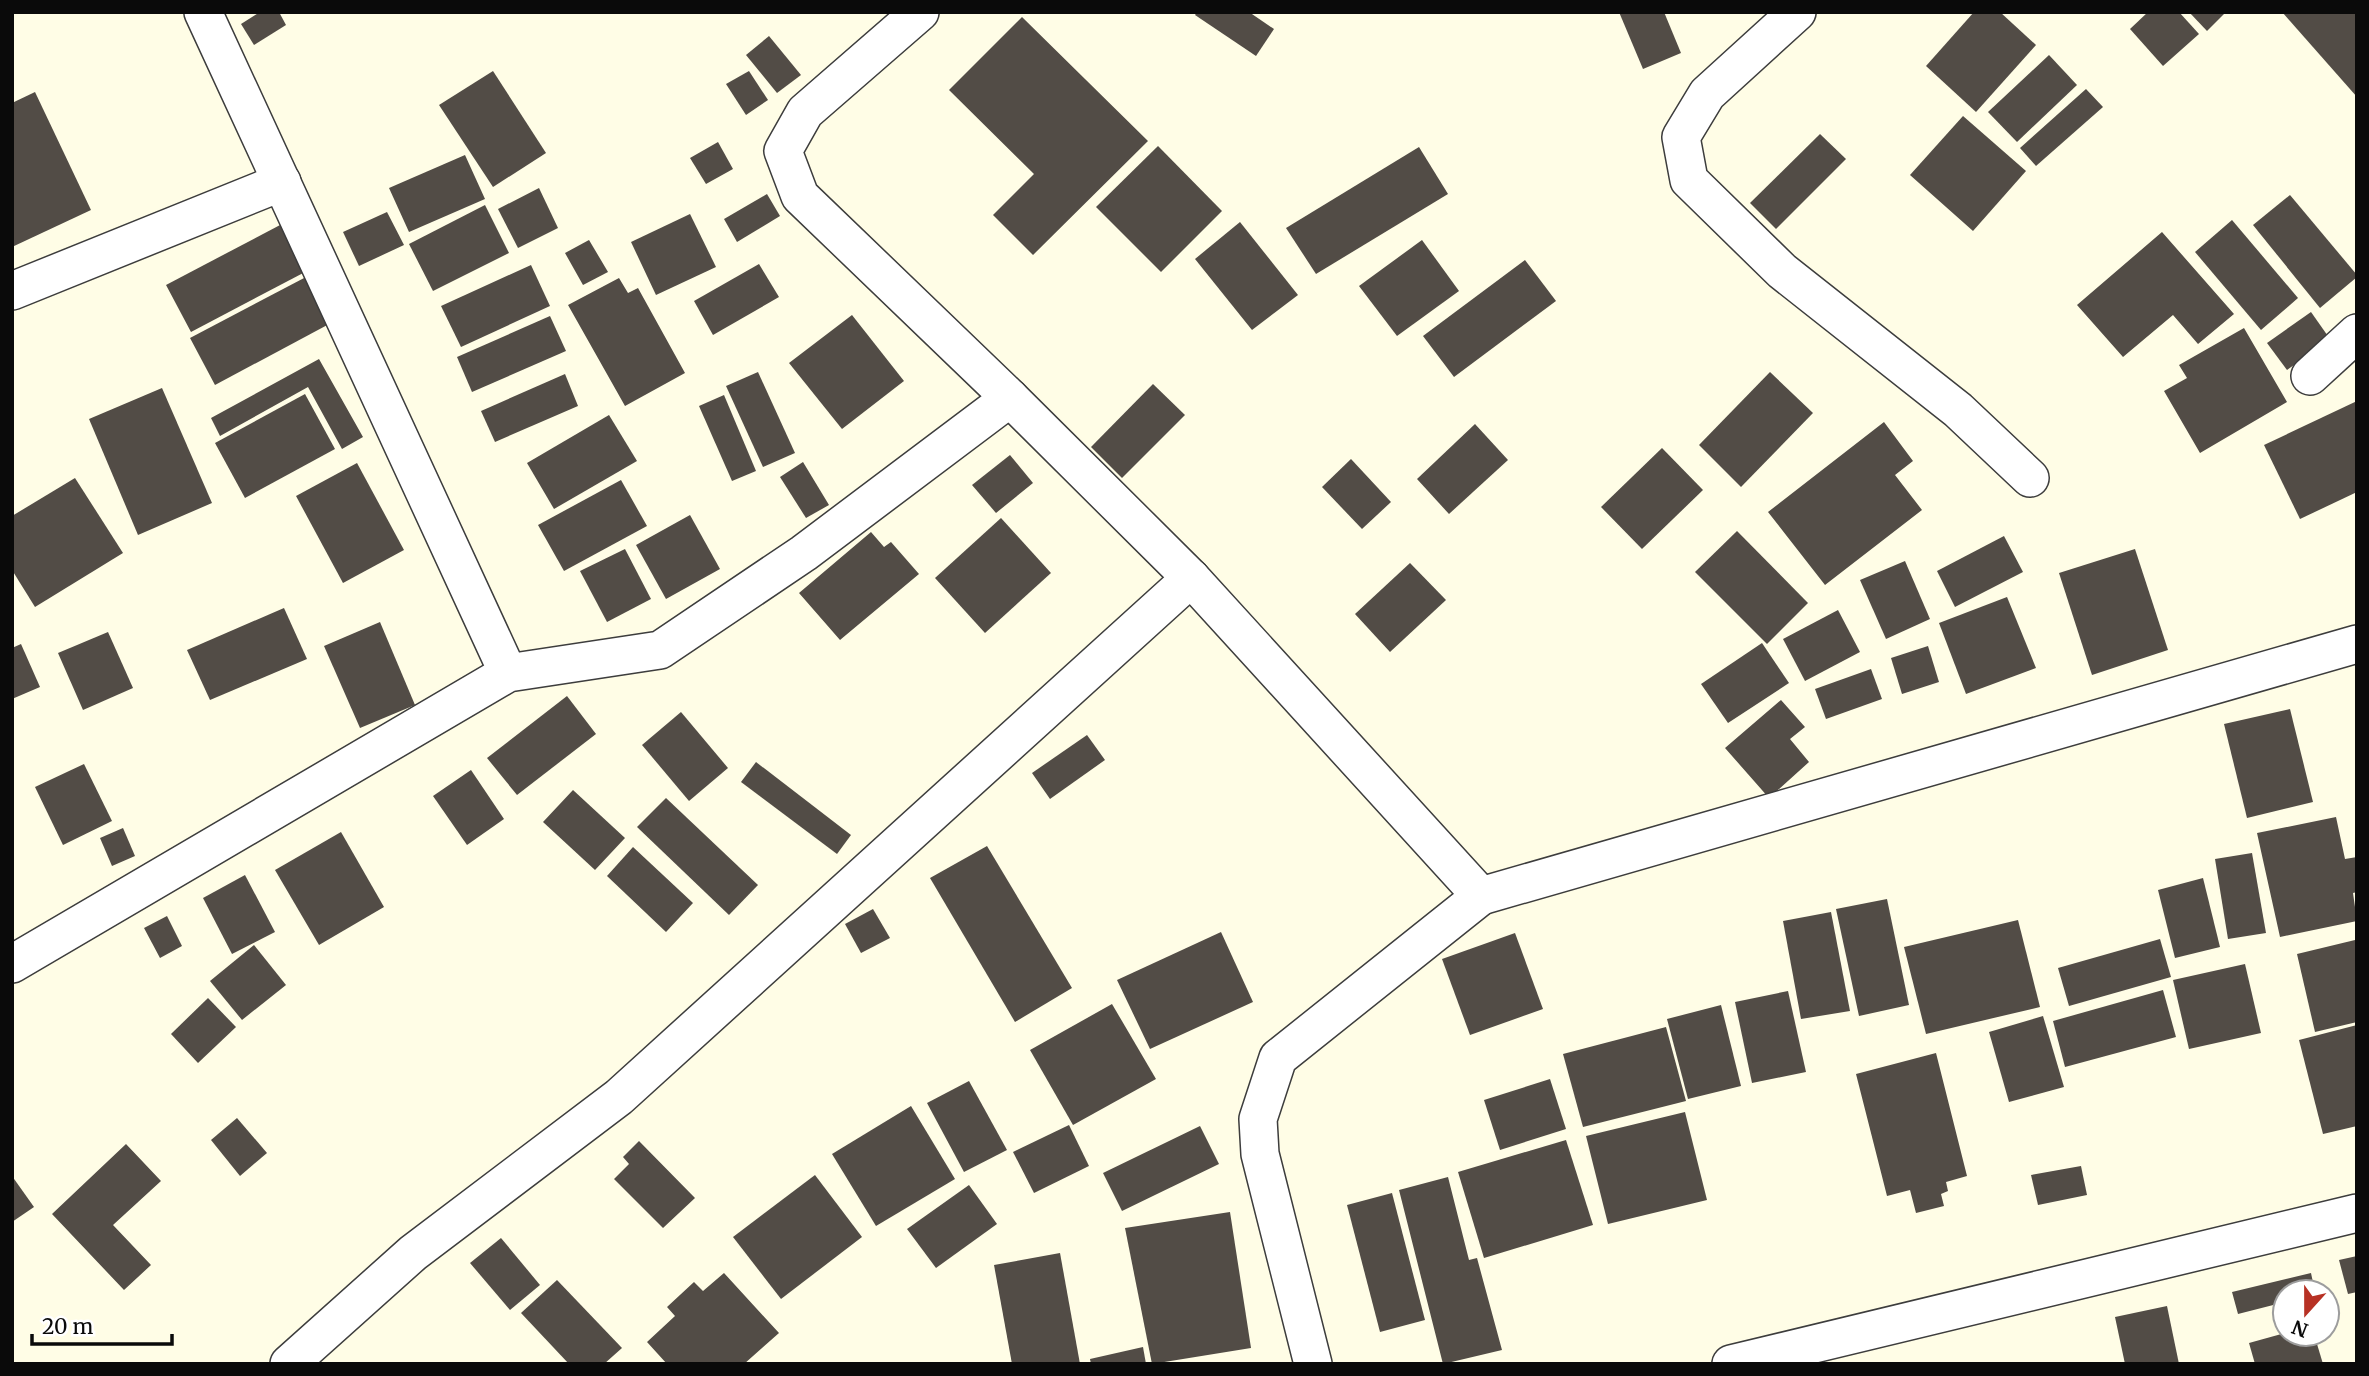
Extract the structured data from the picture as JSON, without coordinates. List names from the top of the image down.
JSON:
{
  "scale_bar": "20 m",
  "north": "bottom"
}
